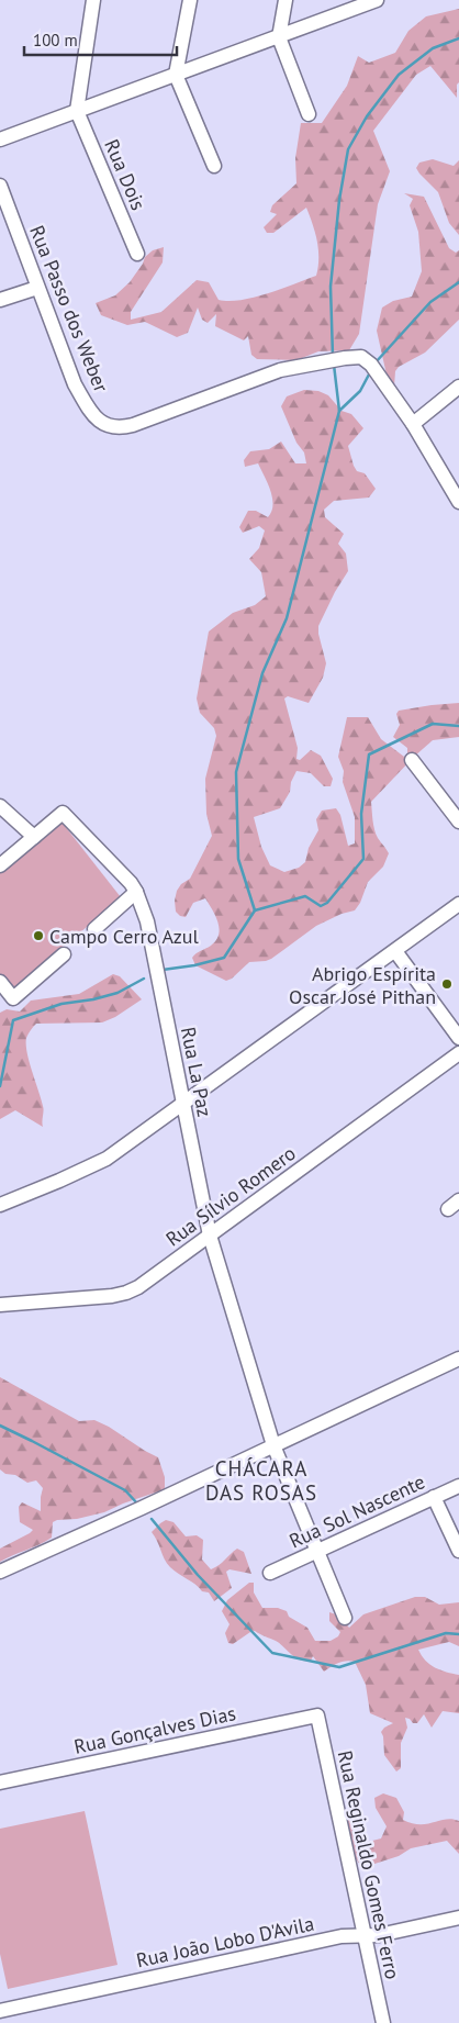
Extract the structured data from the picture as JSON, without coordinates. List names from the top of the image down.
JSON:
{
  "streets": {
    "street": [
      "Rua Dois",
      "Rua Passo dos Weber",
      "Rua La Paz",
      "Rua Sílvio Romero",
      "Rua Sol Nascente",
      "Rua Gonçalves Dias",
      "Rua Reginaldo Gomes Ferro",
      "Rua João Lobo D'Avila"
    ]
  },
  "crossings": [
    ["Rua La Paz", "Rua Sílvio Romero"],
    ["Rua La Paz", "Rua Sol Nascente"],
    ["Rua Gonçalves Dias", "Rua Reginaldo Gomes Ferro"],
    ["Rua Reginaldo Gomes Ferro", "Rua João Lobo D'Avila"]
  ],
  "districts": ["CHÁCARA DAS ROSAS"],
  "places": ["Campo Cerro Azul", "Abrigo Espírita Oscar José Pithan"],
  "scale_bar": "100 m"
}
